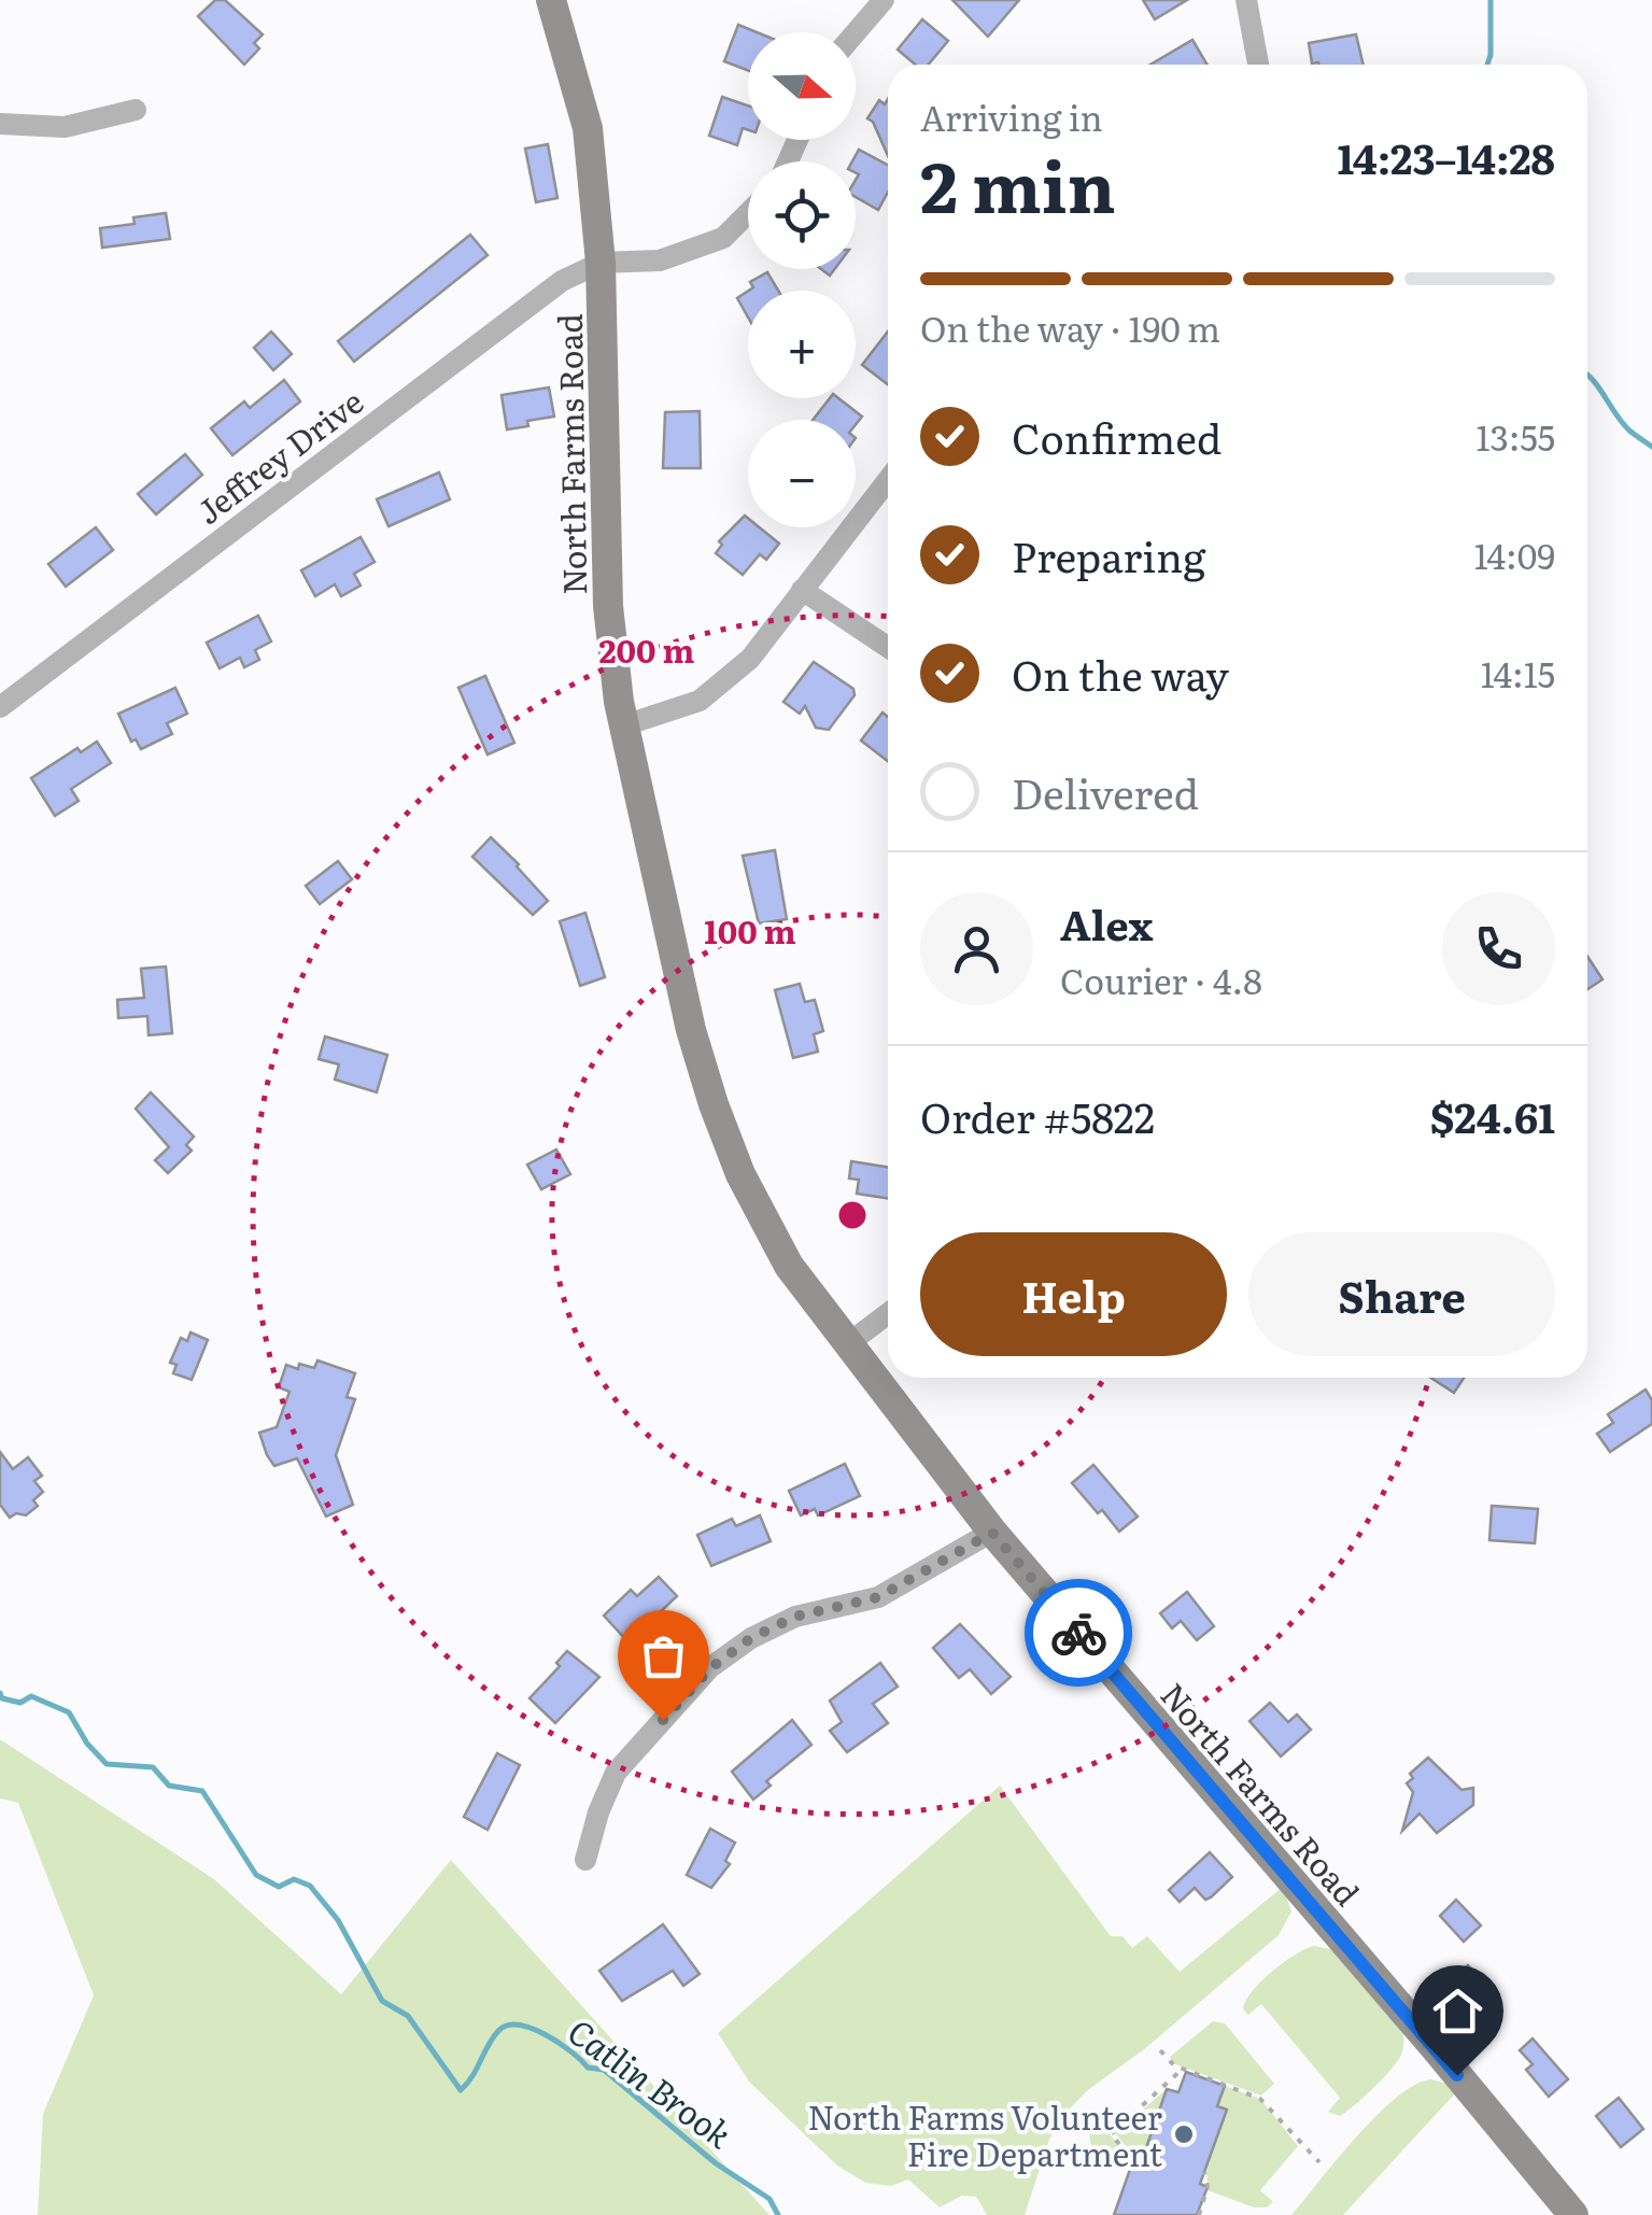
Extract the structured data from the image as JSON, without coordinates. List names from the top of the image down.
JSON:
{
  "streets": {
    "main road": ["North Farms Road"],
    "street": ["Jeffrey Drive"]
  },
  "crossings": [
    ["North Farms Road", "Jeffrey Drive"]
  ],
  "water": ["Catlin Brook"],
  "places": ["North Farms Volunteer Fire Department"],
  "north": "right",
  "page": {
    "map_buttons": ["+", "−"],
    "heading": ["2 min", "Arriving in", "14:23–14:28"],
    "panel": [
      "Alex",
      "Courier · 4.8",
      "Order #5822",
      "$24.61"
    ],
    "bar": "On the way · 190 m",
    "list": [
      ["Confirmed", "13:55"],
      ["Preparing", "14:09"],
      ["On the way", "14:15"],
      "Delivered"
    ],
    "buttons": ["Help", "Share"]
  },
  "rings": ["200 m", "100 m"]
}
